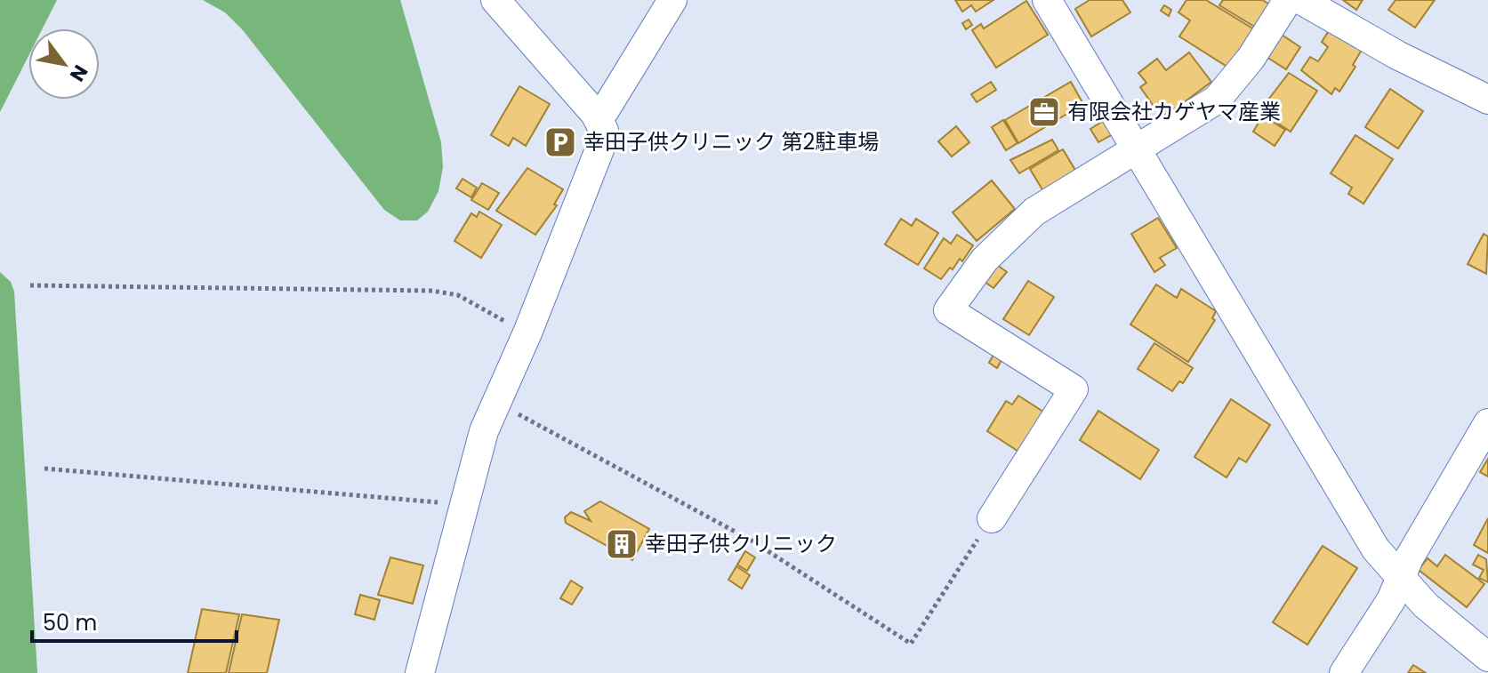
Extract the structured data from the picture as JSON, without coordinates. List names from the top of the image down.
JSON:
{
  "places": {
    "office": ["有限会社カゲヤマ産業"],
    "parking": ["幸田子供クリニック 第2駐車場"],
    "building": ["幸田子供クリニック"]
  },
  "scale_bar": "50 m",
  "north": "bottom right"
}
